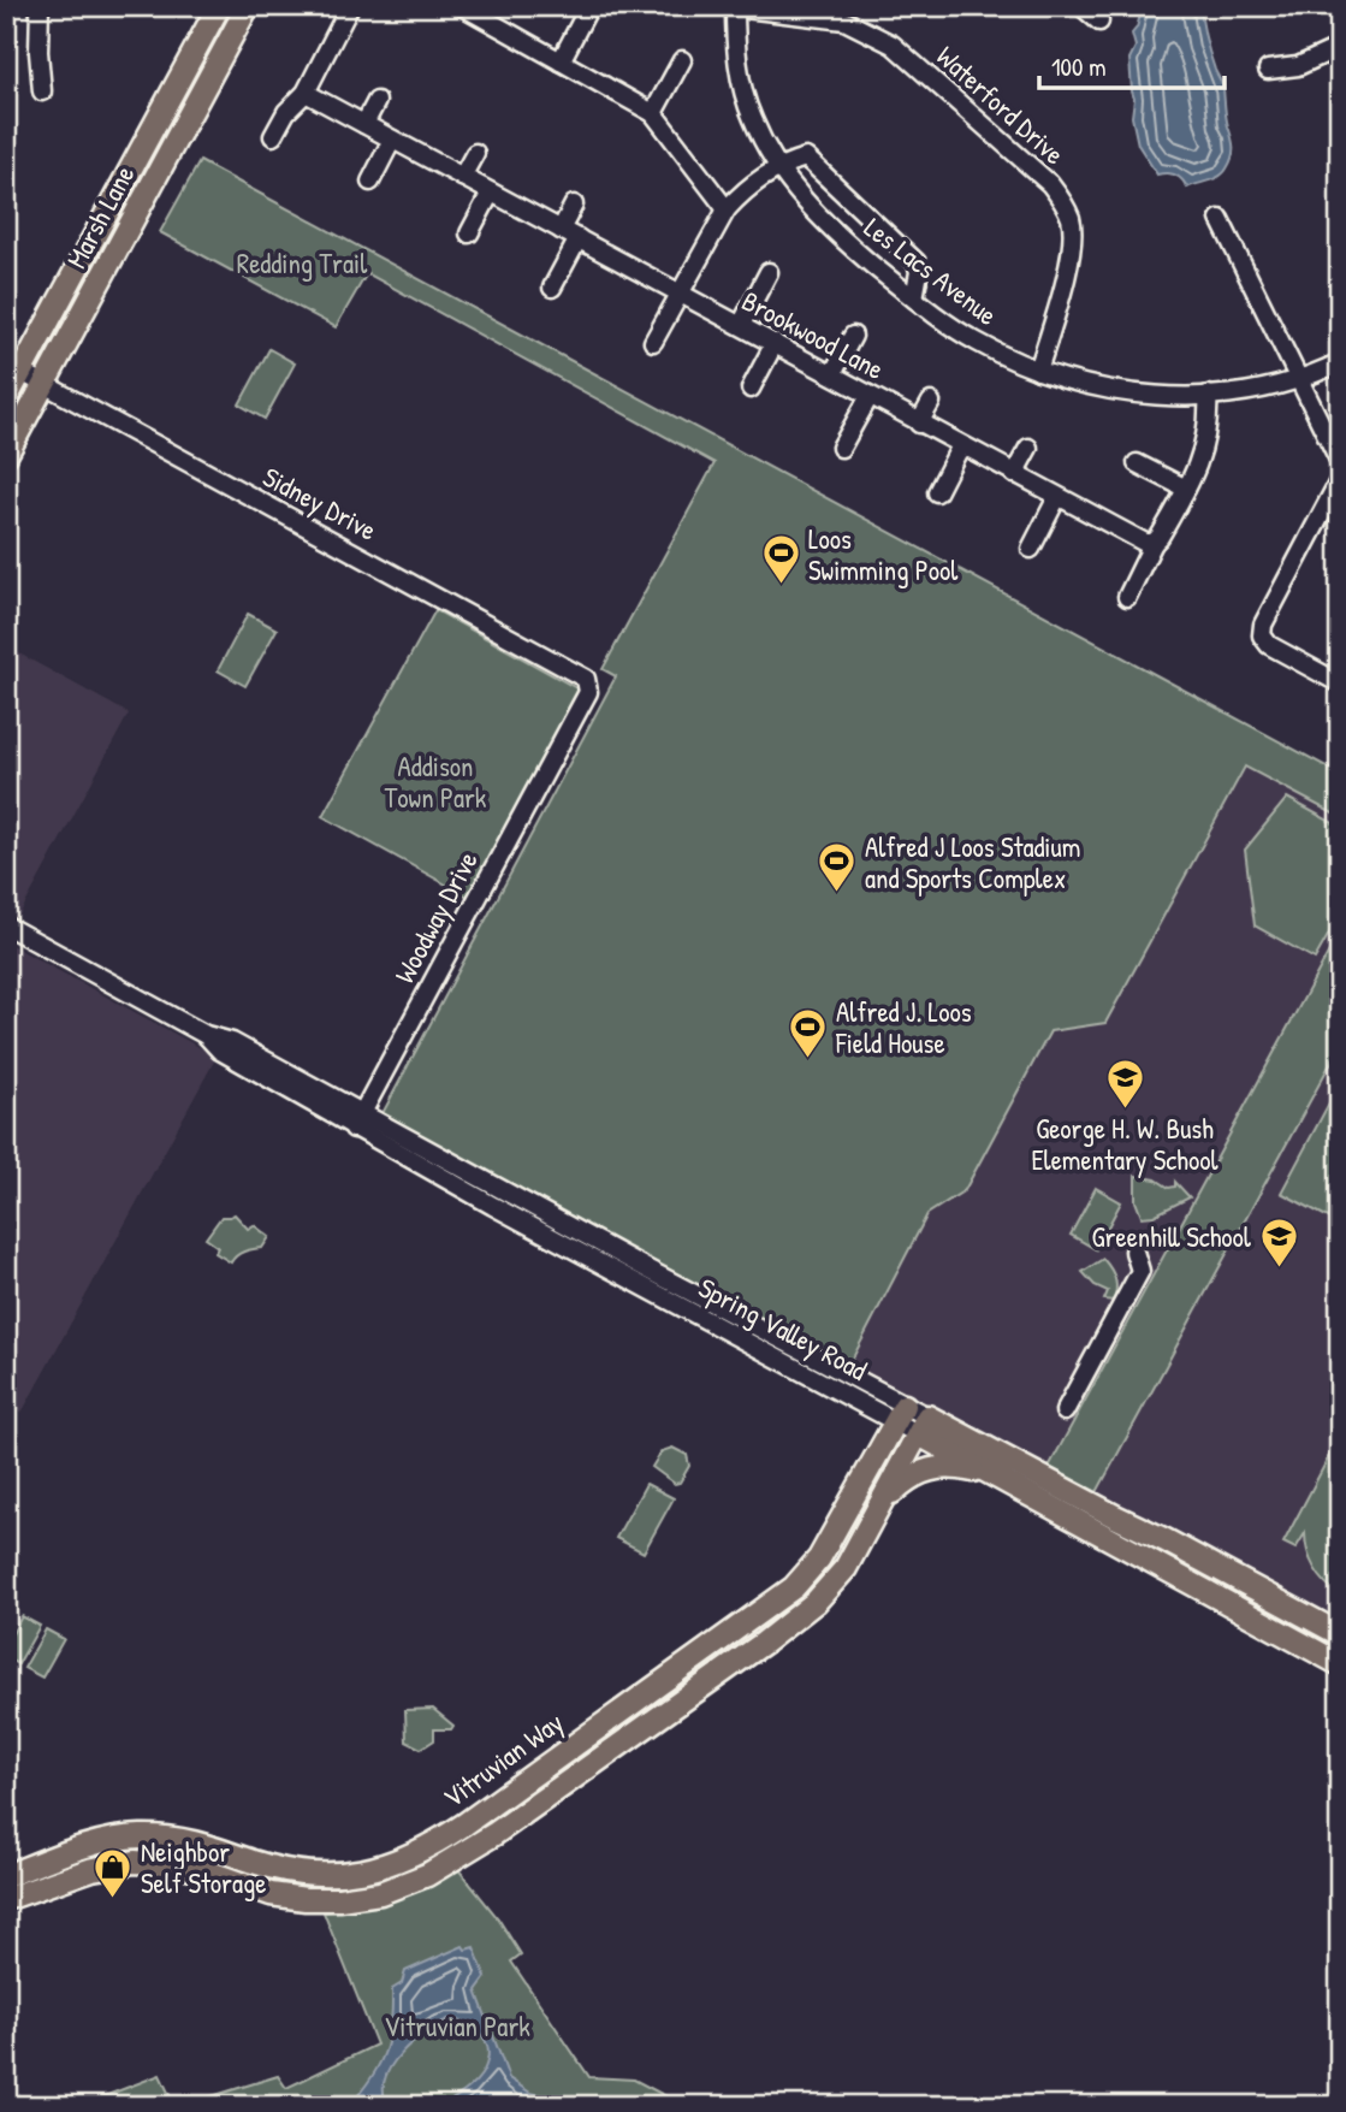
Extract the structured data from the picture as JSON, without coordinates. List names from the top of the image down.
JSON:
{
  "streets": {
    "main road": ["Marsh Lane", "Spring Valley Road", "Vitruvian Way"],
    "street": [
      "Waterford Drive",
      "Les Lacs Avenue",
      "Brookwood Lane",
      "Sidney Drive",
      "Woodway Drive"
    ]
  },
  "crossings": [
    ["Waterford Drive", "Les Lacs Avenue"],
    ["Marsh Lane", "Sidney Drive"],
    ["Sidney Drive", "Woodway Drive"],
    ["Woodway Drive", "Spring Valley Road"],
    ["Spring Valley Road", "Vitruvian Way"]
  ],
  "parks": ["Redding Trail", "Addison Town Park", "Vitruvian Park"],
  "places": {
    "sports": ["Loos Swimming Pool", "Alfred J Loos Stadium and Sports Complex", "Alfred J. Loos Field House"],
    "school or university": ["George H. W. Bush Elementary School", "Greenhill School"],
    "shop": ["Neighbor Self Storage"]
  },
  "scale_bar": "100 m"
}
